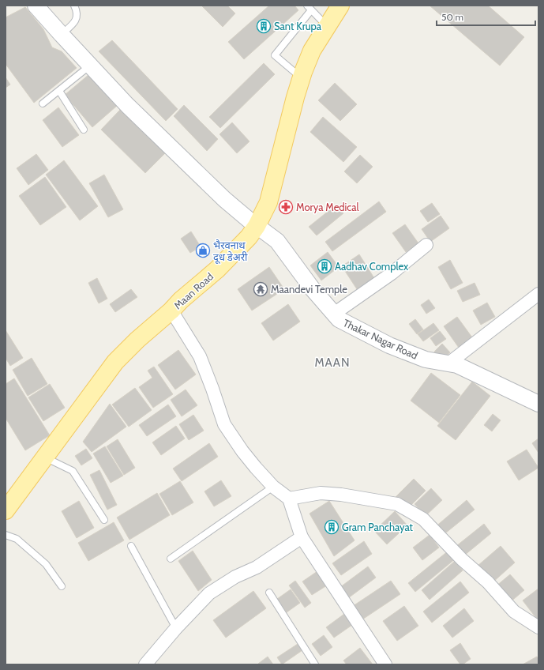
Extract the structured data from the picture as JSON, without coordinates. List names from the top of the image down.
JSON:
{
  "streets": {
    "main road": ["Maan Road"],
    "street": ["Thakar Nagar Road"]
  },
  "crossings": [
    ["Maan Road", "Thakar Nagar Road"]
  ],
  "districts": ["MAAN"],
  "places": {
    "building": ["Sant Krupa", "Aadhav Complex", "Gram Panchayat"],
    "pharmacy": ["Morya Medical"],
    "shop": ["भैरवनाथ दूध डेअरी"],
    "temple": ["Maandevi Temple"]
  },
  "scale_bar": "50 m"
}
